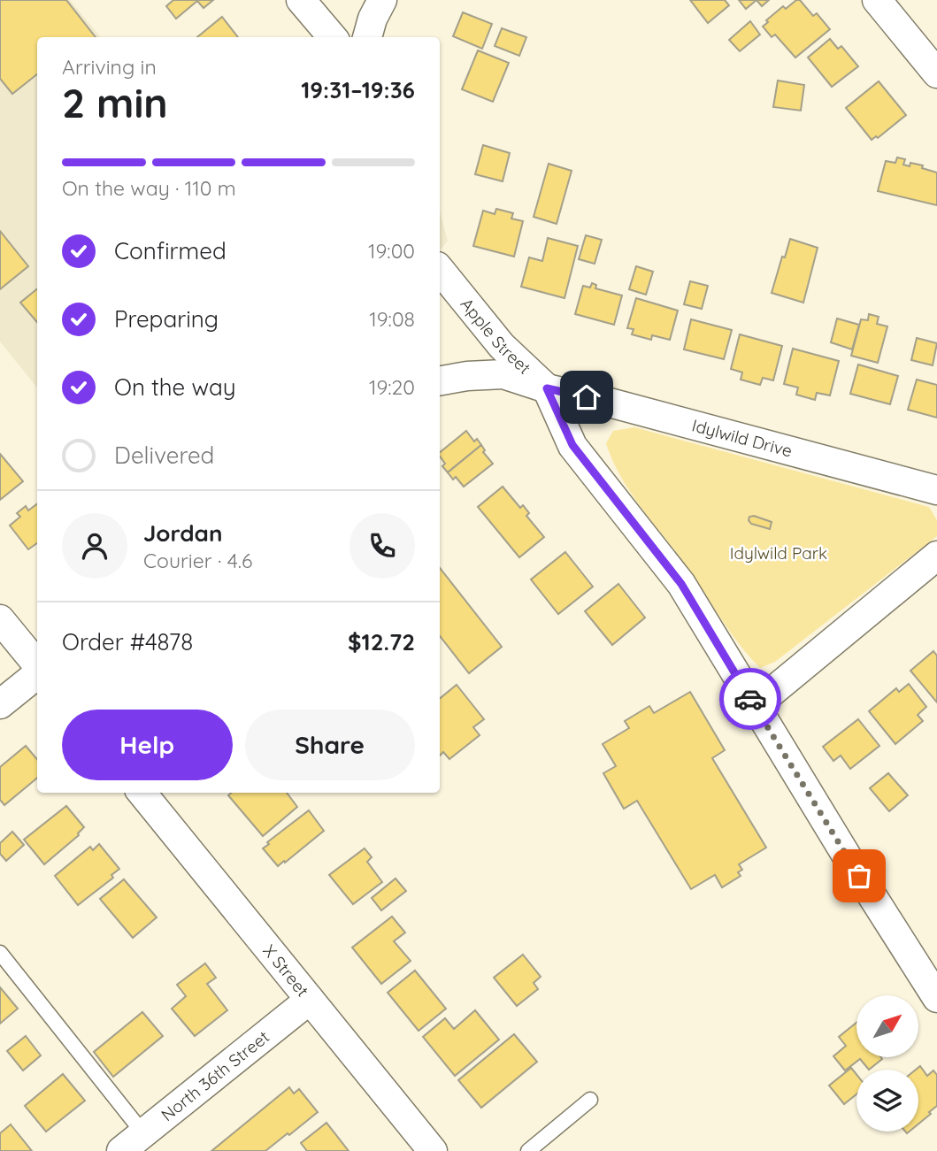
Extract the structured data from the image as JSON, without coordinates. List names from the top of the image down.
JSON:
{
  "streets": {
    "street": [
      "Apple Street",
      "Idylwild Drive",
      "X Street",
      "North 36th Street"
    ]
  },
  "crossings": [
    ["Apple Street", "Idylwild Drive"],
    ["X Street", "North 36th Street"]
  ],
  "parks": ["Idylwild Park"],
  "north": "top right",
  "page": {
    "heading": ["2 min", "Arriving in", "19:31–19:36"],
    "panel": [
      "Jordan",
      "Courier · 4.6",
      "Order #4878",
      "$12.72"
    ],
    "bar": "On the way · 110 m",
    "list": [
      ["Confirmed", "19:00"],
      ["Preparing", "19:08"],
      ["On the way", "19:20"],
      "Delivered"
    ],
    "buttons": ["Help", "Share"]
  }
}
